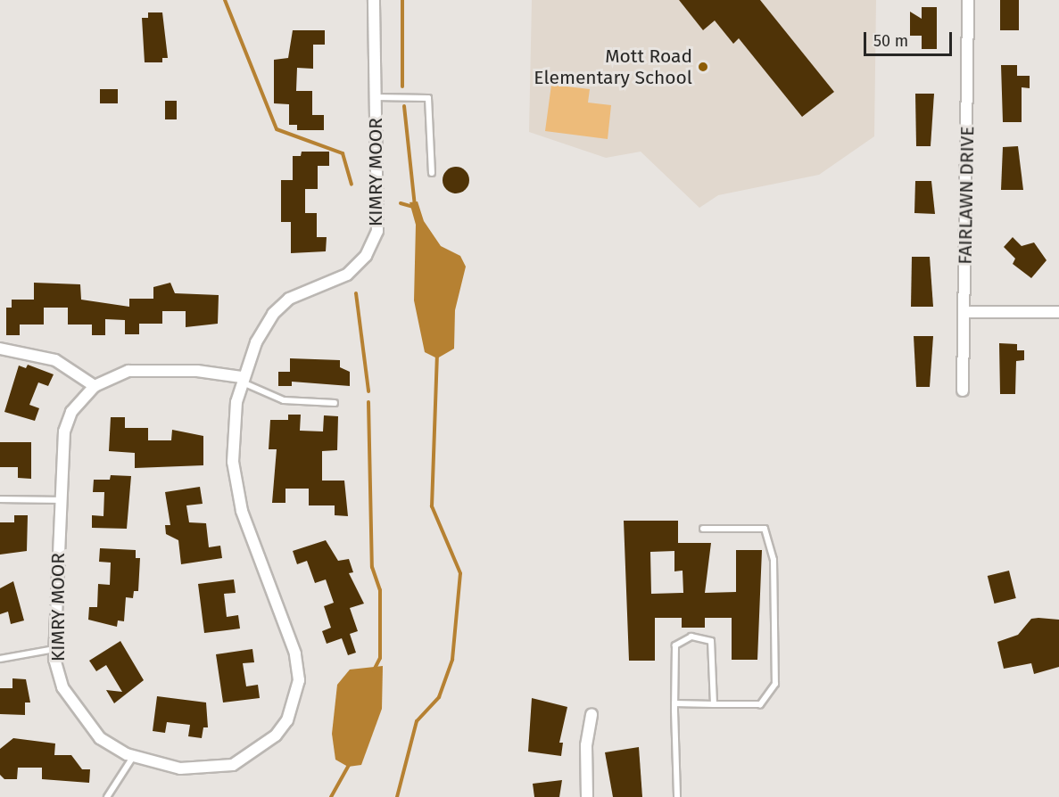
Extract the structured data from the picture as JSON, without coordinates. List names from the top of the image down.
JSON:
{
  "streets": {
    "street": ["KIMRY MOOR", "FAIRLAWN DRIVE"]
  },
  "places": ["Mott Road Elementary School"],
  "scale_bar": "50 m"
}
